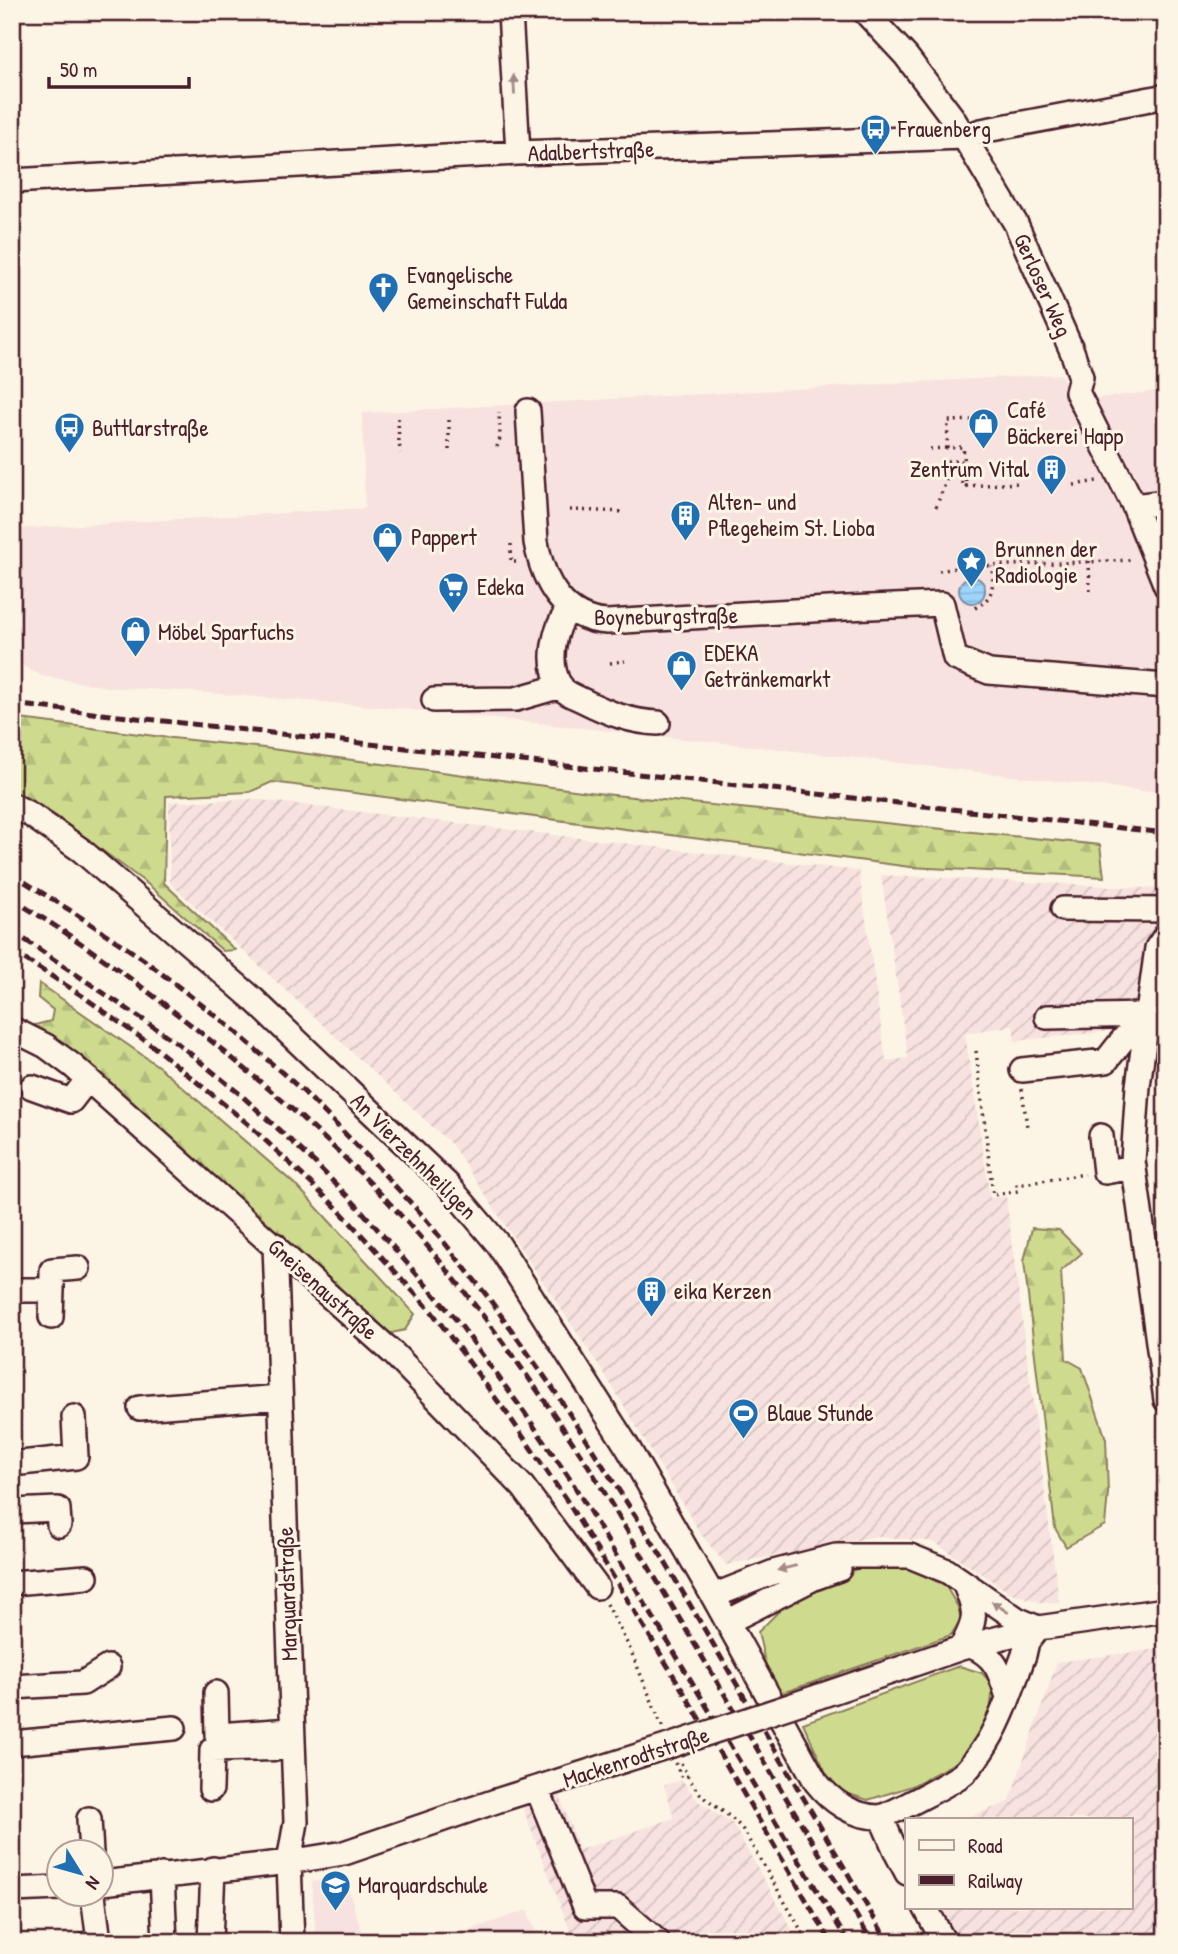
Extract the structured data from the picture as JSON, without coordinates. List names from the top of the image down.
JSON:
{
  "streets": {
    "street": [
      "Adalbertstraße",
      "Gerloser Weg",
      "Boyneburgstraße",
      "An Vierzehnheiligen",
      "Gneisenaustraße",
      "Marquardstraße",
      "Mackenrodtstraße"
    ]
  },
  "crossings": [
    ["Adalbertstraße", "Gerloser Weg"],
    ["Gneisenaustraße", "Marquardstraße"],
    ["Marquardstraße", "Mackenrodtstraße"]
  ],
  "places": {
    "bus stop": ["Frauenberg", "Buttlarstraße"],
    "church": ["Evangelische Gemeinschaft Fulda"],
    "shop": [
      "Café Bäckerei Happ",
      "Pappert",
      "Möbel Sparfuchs",
      "EDEKA Getränkemarkt"
    ],
    "building": ["Zentrum Vital", "Alten- und Pflegeheim St. Lioba", "eika Kerzen"],
    "place": ["Brunnen der Radiologie"],
    "supermarket": ["Edeka"],
    "sports": ["Blaue Stunde"],
    "school or university": ["Marquardschule"]
  },
  "legend": ["Road", "Railway"],
  "scale_bar": "50 m",
  "north": "bottom right"
}
